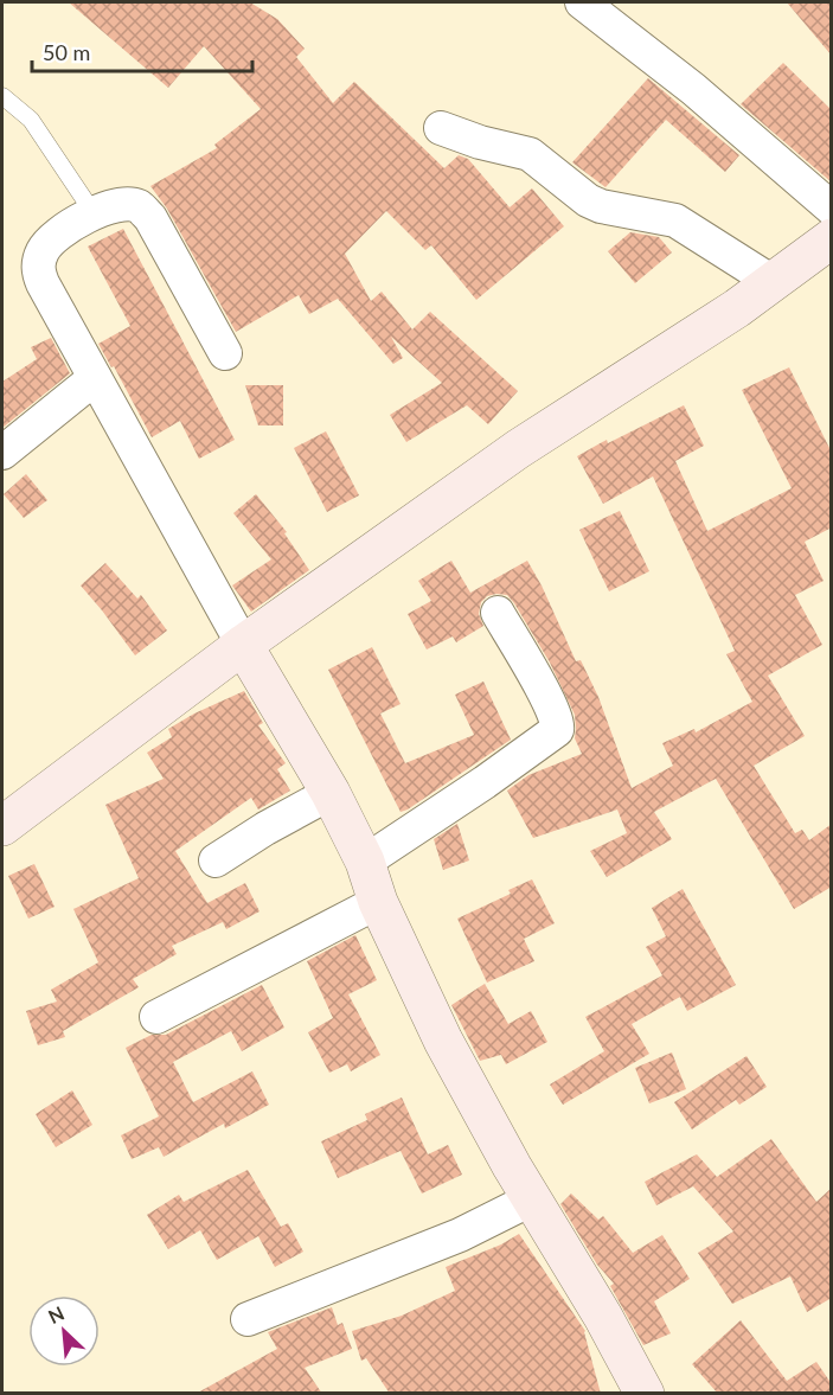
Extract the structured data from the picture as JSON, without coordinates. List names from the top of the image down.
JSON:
{
  "scale_bar": "50 m",
  "north": "top left"
}
